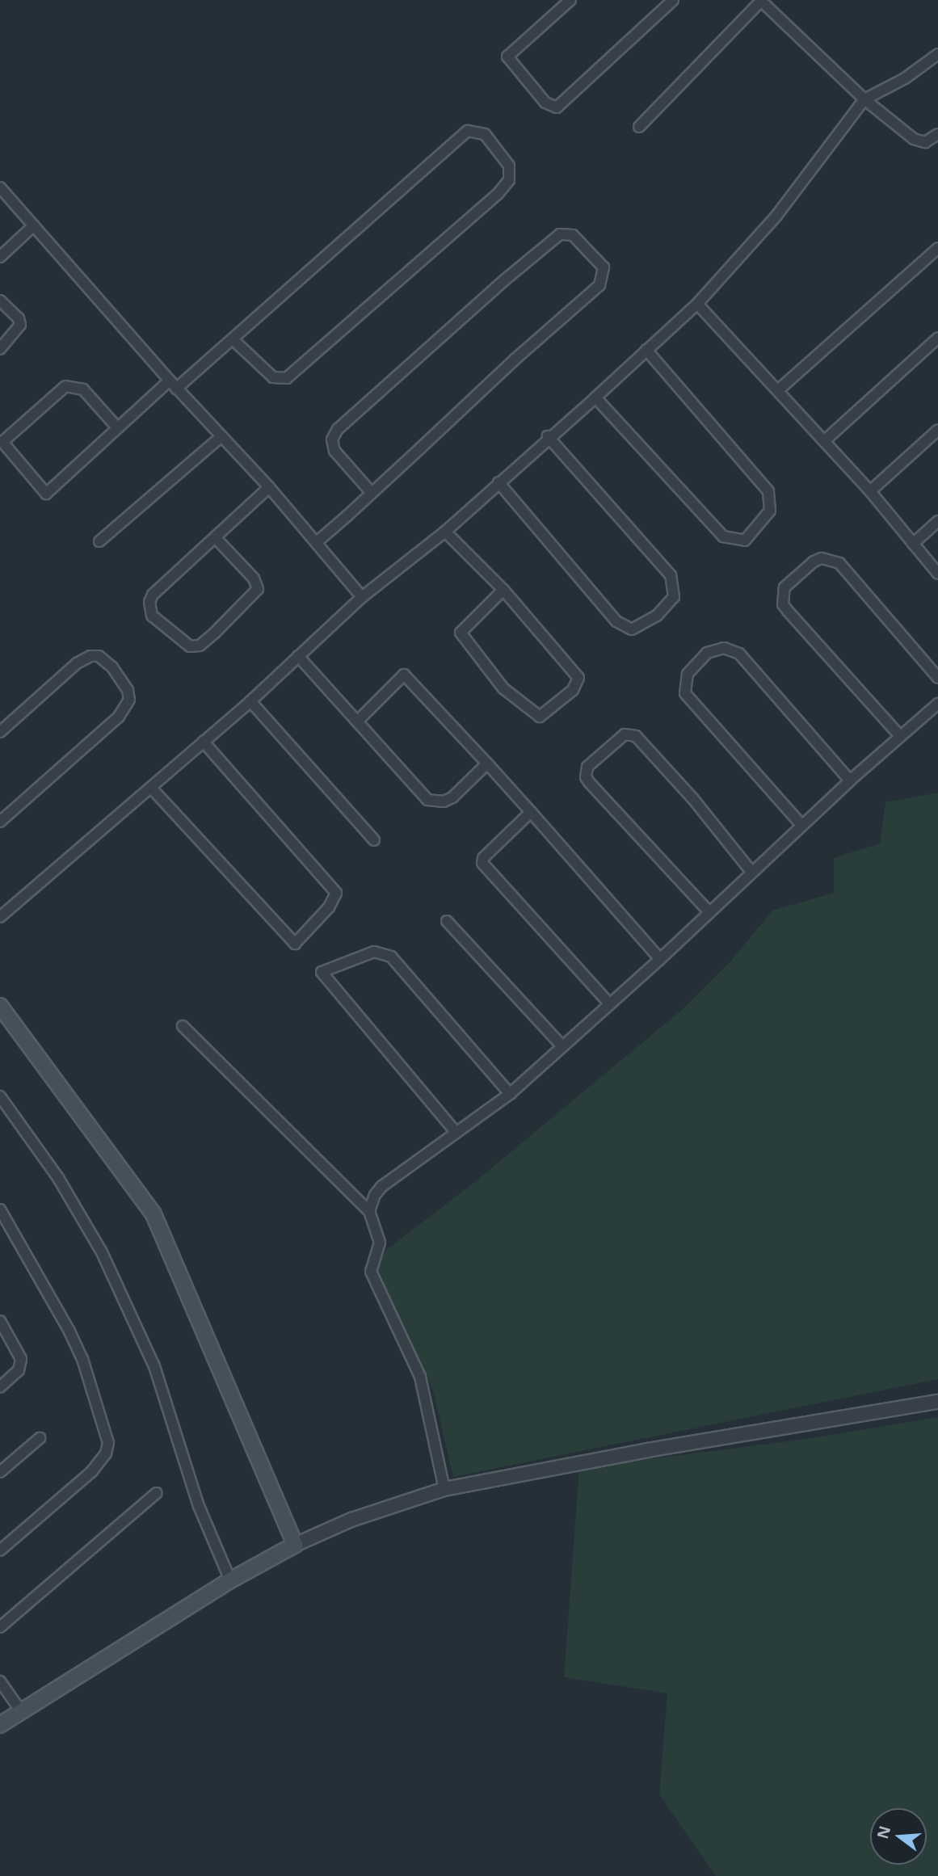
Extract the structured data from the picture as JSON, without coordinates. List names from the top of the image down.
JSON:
{
  "north": "left"
}
